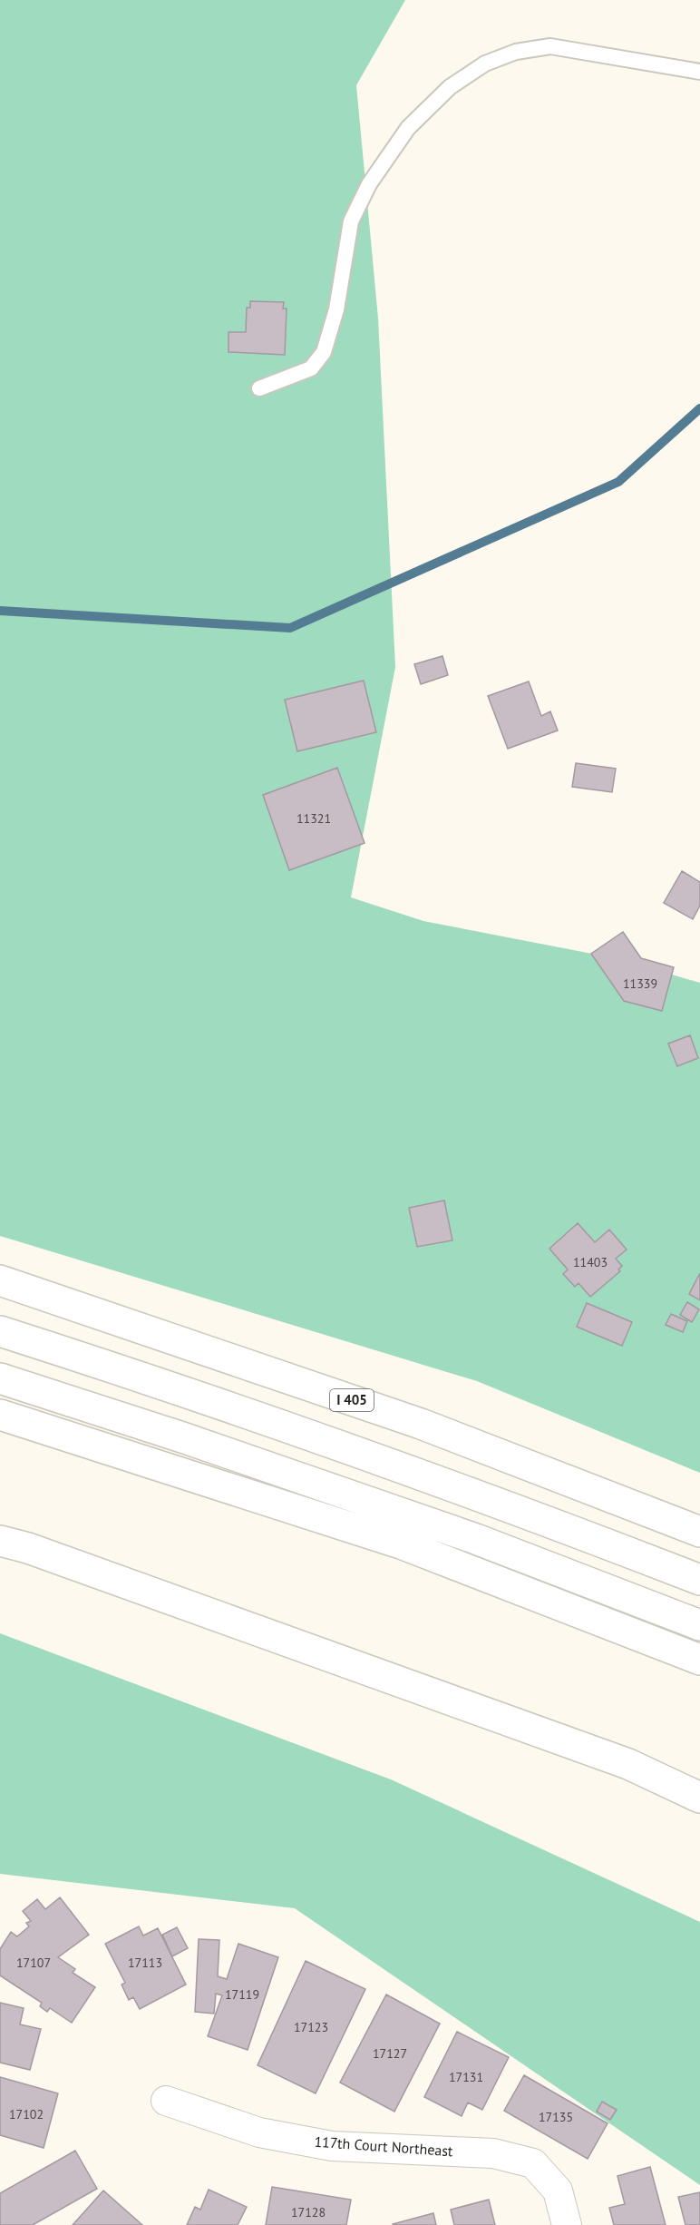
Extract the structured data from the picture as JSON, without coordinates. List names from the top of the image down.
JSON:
{
  "streets": {
    "highway": ["I 405"],
    "street": ["117th Court Northeast"]
  },
  "house_numbers": [
    "11321",
    "11339",
    "11403",
    "17107",
    "17113",
    "17119",
    "17123",
    "17127",
    "17131",
    "17102",
    "17135",
    "17128"
  ]
}
